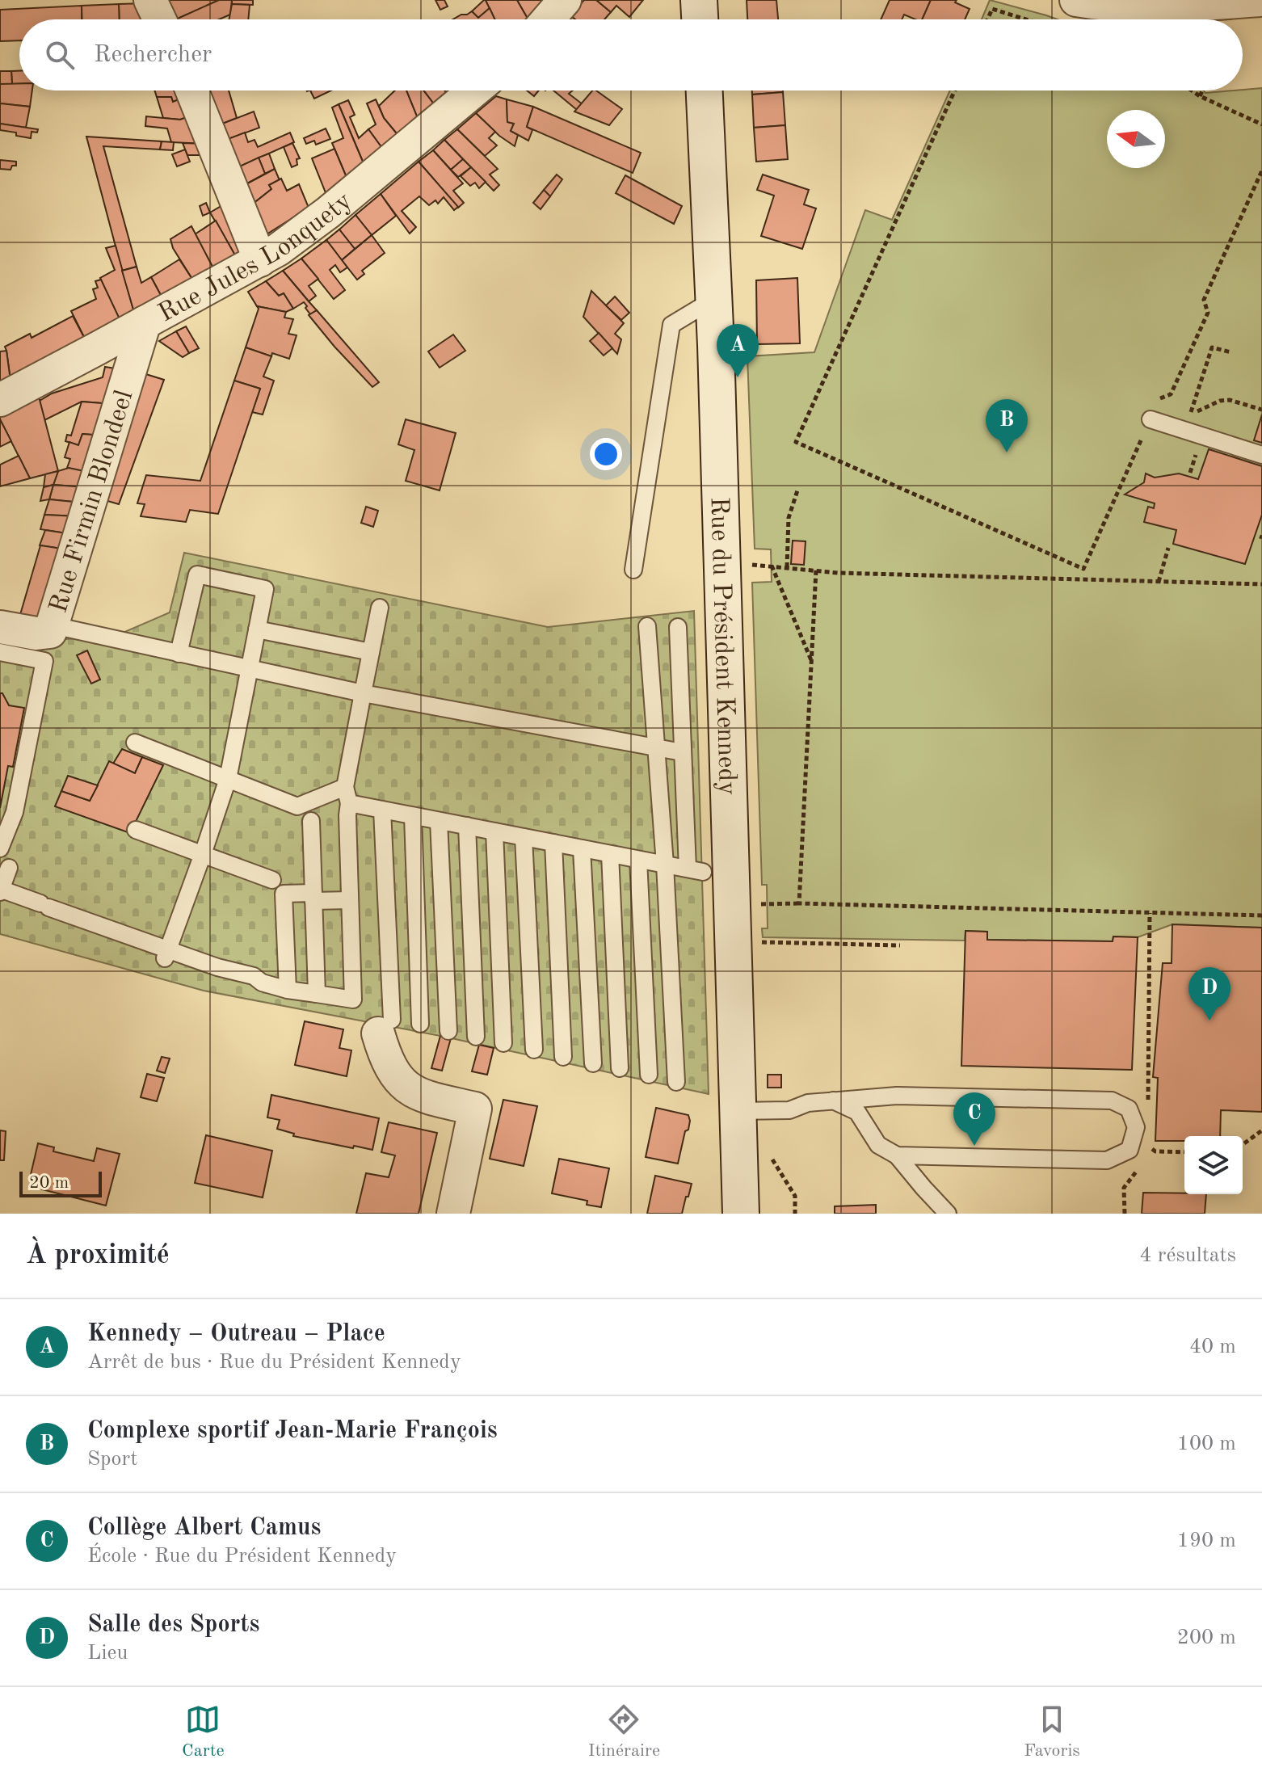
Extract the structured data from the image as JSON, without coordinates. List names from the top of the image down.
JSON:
{
  "streets": {
    "main road": ["Rue du Président Kennedy"],
    "street": ["Rue Jules Lonquety", "Rue Firmin Blondeel"]
  },
  "crossings": [
    ["Rue Jules Lonquety", "Rue Firmin Blondeel"]
  ],
  "scale_bar": "20 m",
  "north": "left",
  "page": {
    "search": "Rechercher",
    "pins": [
      "A",
      "B",
      "D",
      "C"
    ],
    "scale": "20 m",
    "heading": ["À proximité", "4 résultats"],
    "list": [
      {
        "mark": "A",
        "name": "Kennedy – Outreau – Place",
        "note": "Arrêt de bus · Rue du Président Kennedy",
        "value": "40 m"
      },
      {
        "mark": "B",
        "name": "Complexe sportif Jean-Marie François",
        "note": "Sport",
        "value": "100 m"
      },
      {
        "mark": "C",
        "name": "Collège Albert Camus",
        "note": "École · Rue du Président Kennedy",
        "value": "190 m"
      },
      {
        "mark": "D",
        "name": "Salle des Sports",
        "note": "Lieu",
        "value": "200 m"
      }
    ],
    "nav": ["Carte", "Itinéraire", "Favoris"]
  }
}
